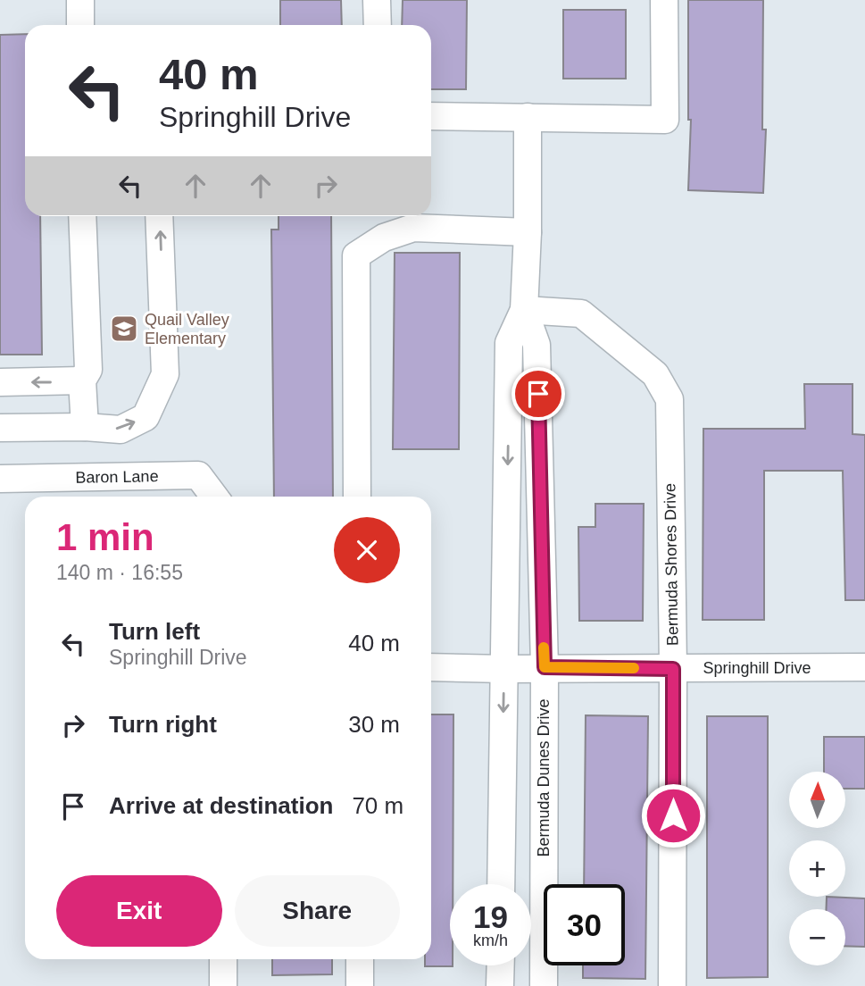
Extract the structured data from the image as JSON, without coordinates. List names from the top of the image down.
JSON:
{
  "streets": {
    "street": [
      "Baron Lane",
      "Bermuda Shores Drive",
      "Springhill Drive",
      "Bermuda Dunes Drive"
    ]
  },
  "crossings": [
    ["Bermuda Shores Drive", "Springhill Drive"],
    ["Bermuda Shores Drive", "Bermuda Dunes Drive"],
    ["Springhill Drive", "Bermuda Dunes Drive"]
  ],
  "places": {
    "school or university": ["Quail Valley Elementary"]
  },
  "north": "top",
  "page": {
    "turn": ["40 m", "Springhill Drive"],
    "heading": ["1 min", "140 m · 16:55"],
    "list": [
      {
        "name": "Turn left",
        "note": "Springhill Drive",
        "value": "40 m"
      },
      {
        "name": "Turn right",
        "value": "30 m"
      },
      {
        "name": "Arrive at destination",
        "value": "70 m"
      }
    ],
    "map_buttons": ["+", "−"],
    "buttons": ["Exit", "Share"],
    "speed": "19 km/h",
    "limit": "30"
  }
}
